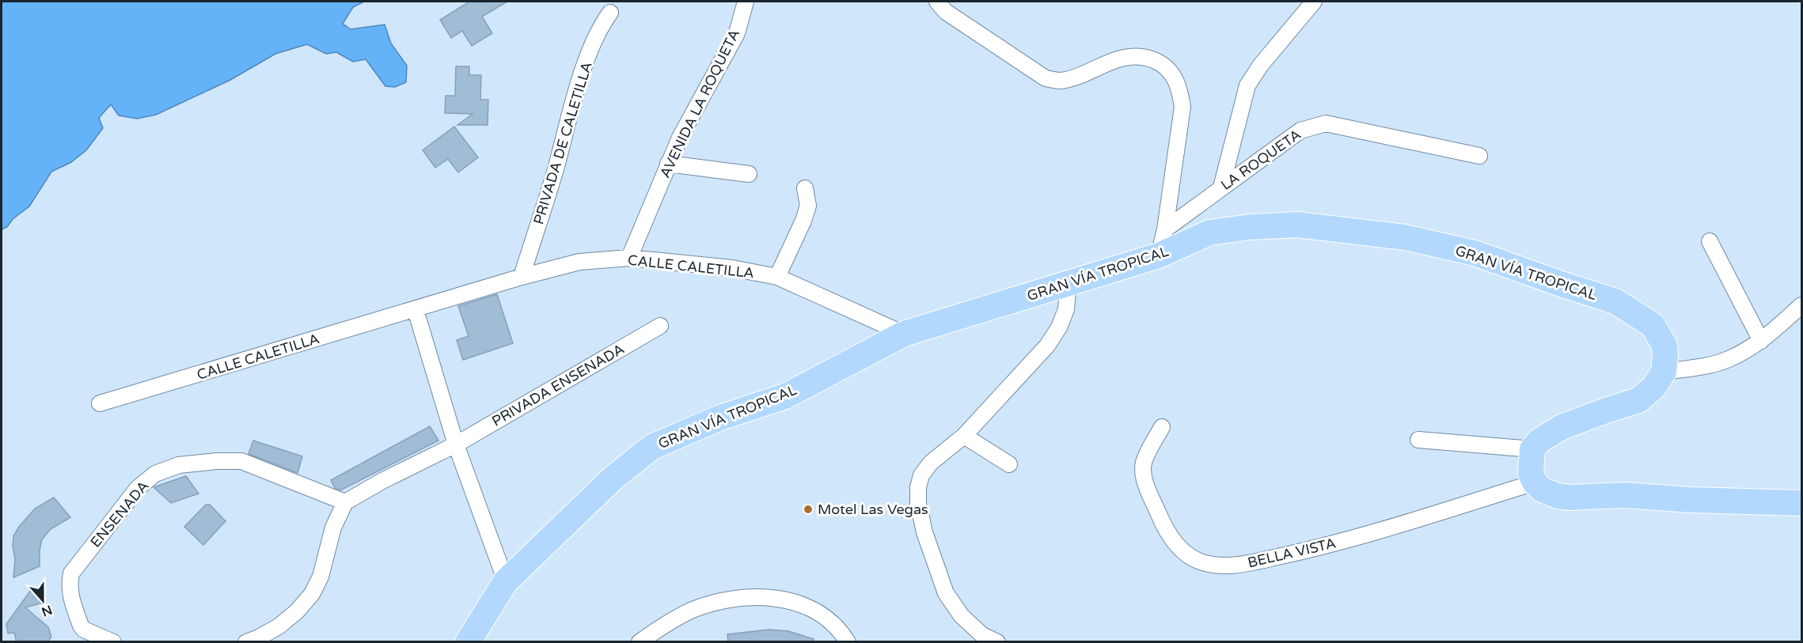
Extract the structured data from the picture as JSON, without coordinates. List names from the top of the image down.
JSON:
{
  "streets": {
    "main road": ["GRAN VÍA TROPICAL"],
    "street": [
      "AVENIDA LA ROQUETA",
      "PRIVADA DE CALETILLA",
      "LA ROQUETA",
      "CALLE CALETILLA",
      "PRIVADA ENSENADA",
      "ENSENADA",
      "BELLA VISTA"
    ]
  },
  "crossings": [
    ["AVENIDA LA ROQUETA", "CALLE CALETILLA"],
    ["PRIVADA DE CALETILLA", "CALLE CALETILLA"],
    ["CALLE CALETILLA", "GRAN VÍA TROPICAL"]
  ],
  "places": ["Motel Las Vegas"],
  "north": "bottom"
}
